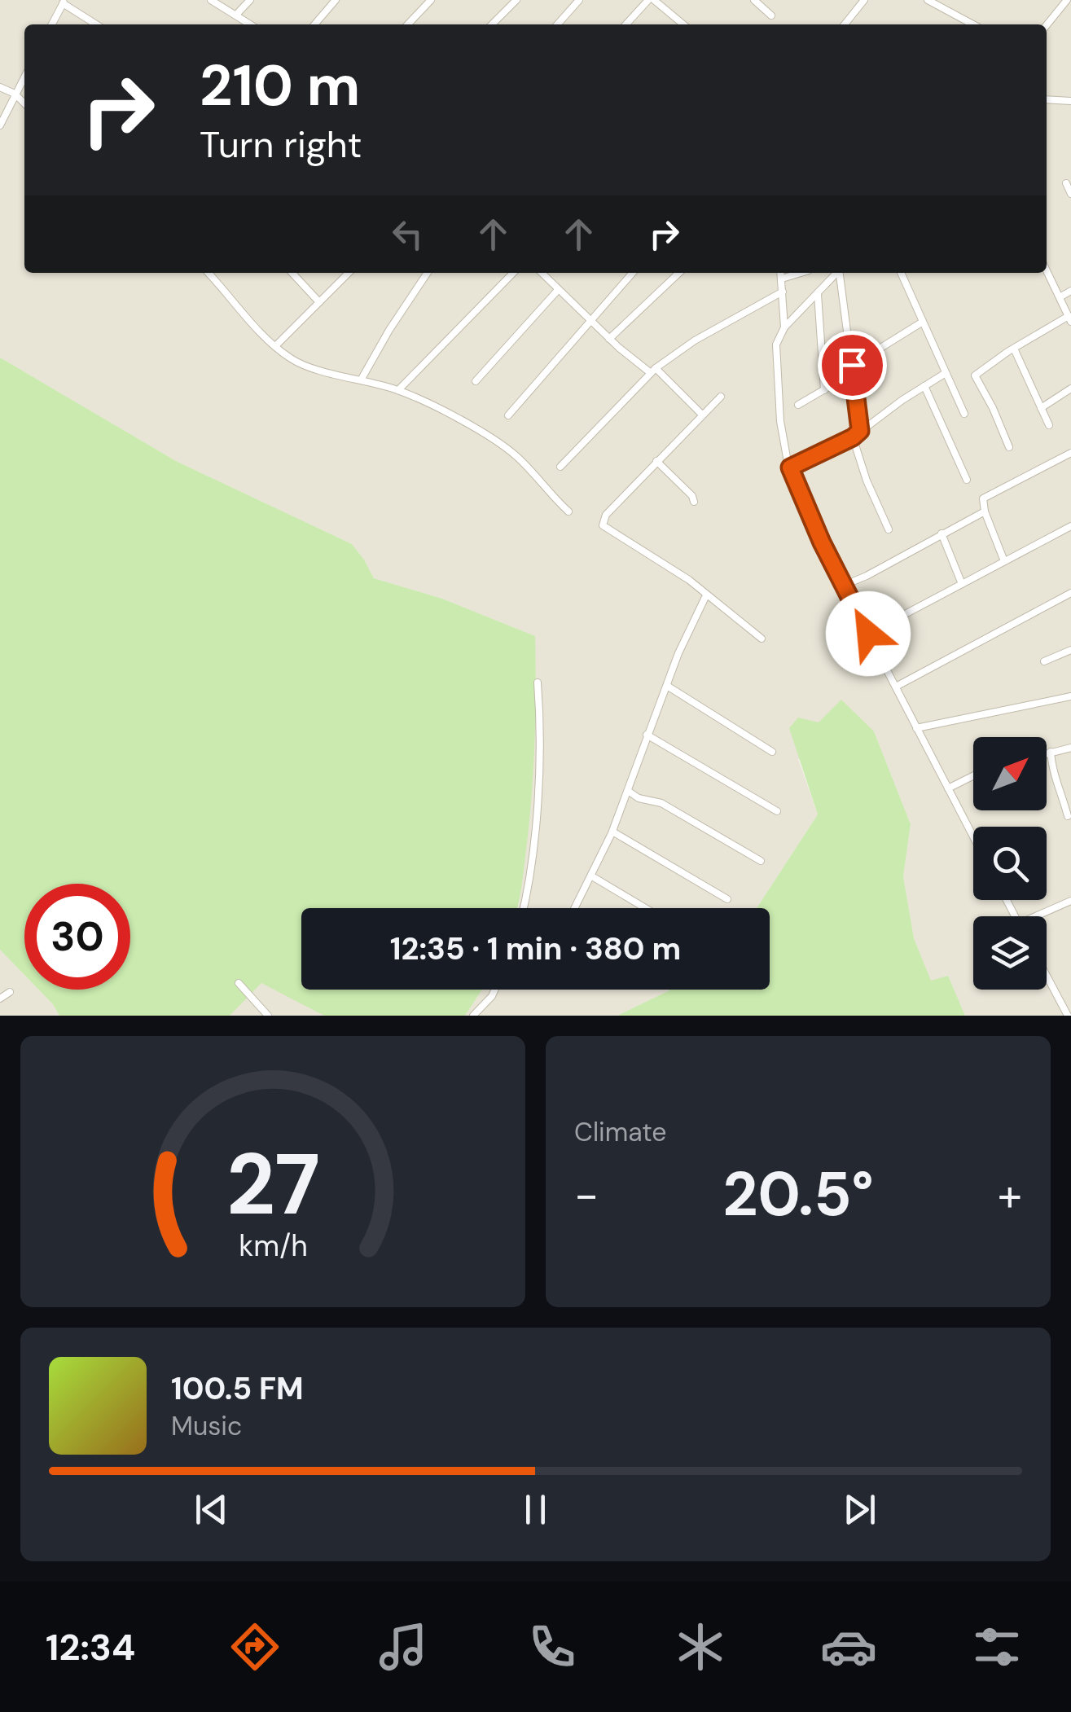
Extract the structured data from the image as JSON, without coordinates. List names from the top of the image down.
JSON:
{
  "north": "top right",
  "page": {
    "turn": ["210 m", "Turn right"],
    "limit": "30",
    "trip": "12:35 · 1 min · 380 m",
    "tile": "Climate",
    "heat": ["−", "20.5°", "+"],
    "song": ["100.5 FM", "Music"],
    "tabs": "12:34",
    "gauge": ["27", "km/h"]
  }
}
